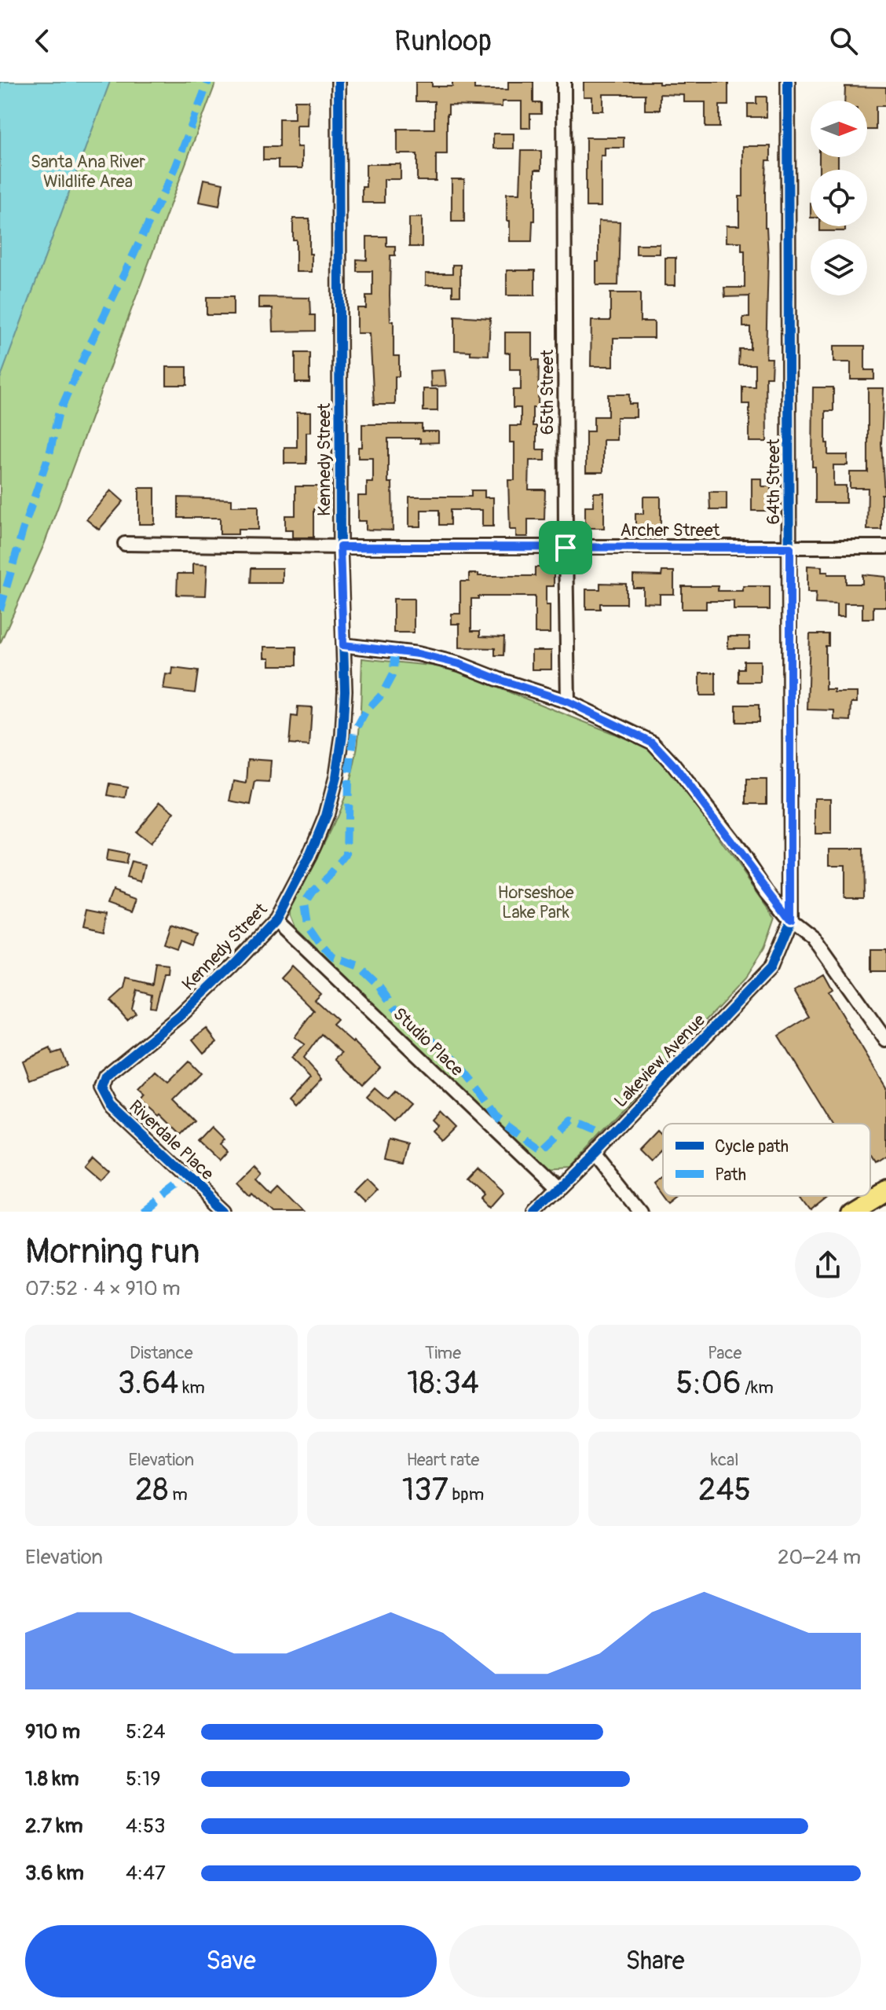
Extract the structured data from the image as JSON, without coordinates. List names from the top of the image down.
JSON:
{
  "streets": {
    "street": [
      "65th Street",
      "Kennedy Street",
      "64th Street",
      "Archer Street",
      "Studio Place",
      "Lakeview Avenue",
      "Riverdale Place"
    ]
  },
  "crossings": [
    ["65th Street", "Archer Street"],
    ["Kennedy Street", "Archer Street"],
    ["Kennedy Street", "Studio Place"],
    ["Kennedy Street", "Riverdale Place"],
    ["64th Street", "Archer Street"],
    ["64th Street", "Lakeview Avenue"],
    ["Studio Place", "Lakeview Avenue"]
  ],
  "parks": ["Santa Ana River Wildlife Area", "Horseshoe Lake Park"],
  "legend": ["Cycle path", "Path"],
  "north": "right",
  "page": {
    "header": "Runloop",
    "heading": ["Morning run", "07:52 · 4 × 910 m"],
    "stats": [
      ["Distance", "3.64 km"],
      ["Time", "18:34"],
      ["Pace", "5:06 /km"],
      ["Elevation", "28 m"],
      ["Heart rate", "137 bpm"],
      ["kcal", "245"]
    ],
    "chart": ["Elevation", "20–24 m"],
    "list": [
      {
        "name": "910 m",
        "note": "5:24"
      },
      {
        "name": "1.8 km",
        "note": "5:19"
      },
      {
        "name": "2.7 km",
        "note": "4:53"
      },
      {
        "name": "3.6 km",
        "note": "4:47"
      }
    ],
    "buttons": ["Save", "Share"]
  }
}
